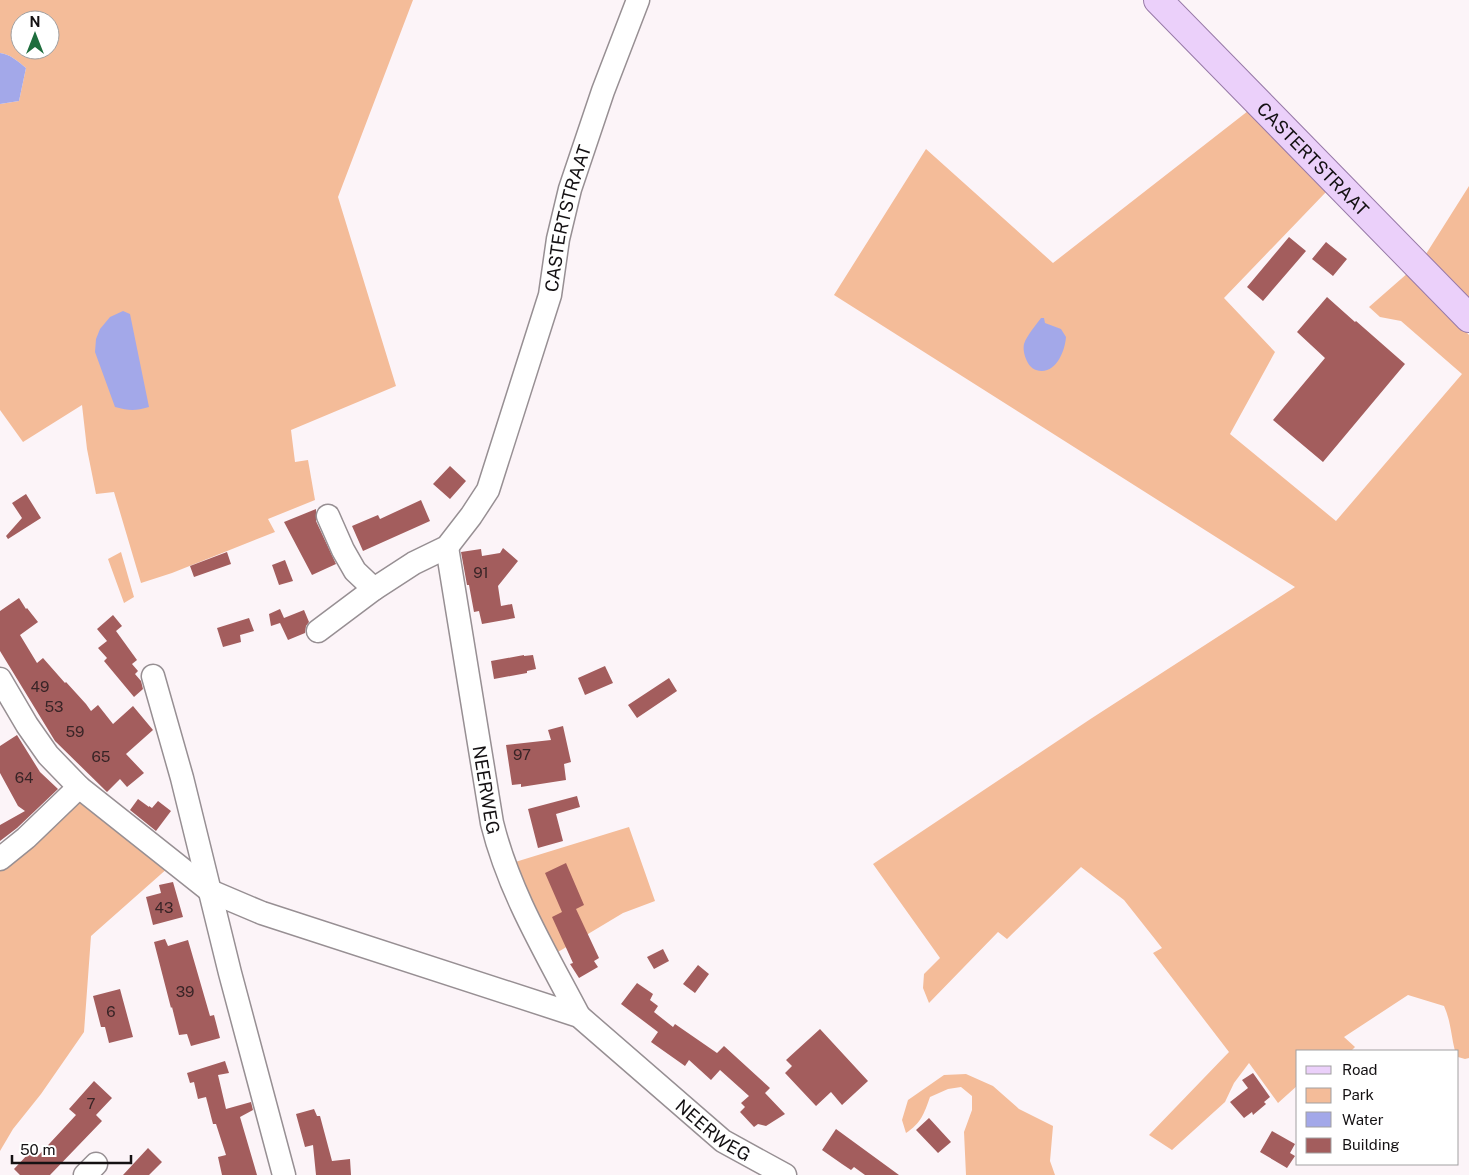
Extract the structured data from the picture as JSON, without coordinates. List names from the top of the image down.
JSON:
{
  "streets": {
    "main road": ["CASTERTSTRAAT"],
    "street": ["NEERWEG"]
  },
  "crossings": [
    ["CASTERTSTRAAT", "NEERWEG"]
  ],
  "house_numbers": [
    "91",
    "49",
    "53",
    "59",
    "97",
    "65",
    "64",
    "43",
    "39",
    "6",
    "7"
  ],
  "legend": [
    "Road",
    "Park",
    "Water",
    "Building"
  ],
  "scale_bar": "50 m",
  "north": "top"
}
